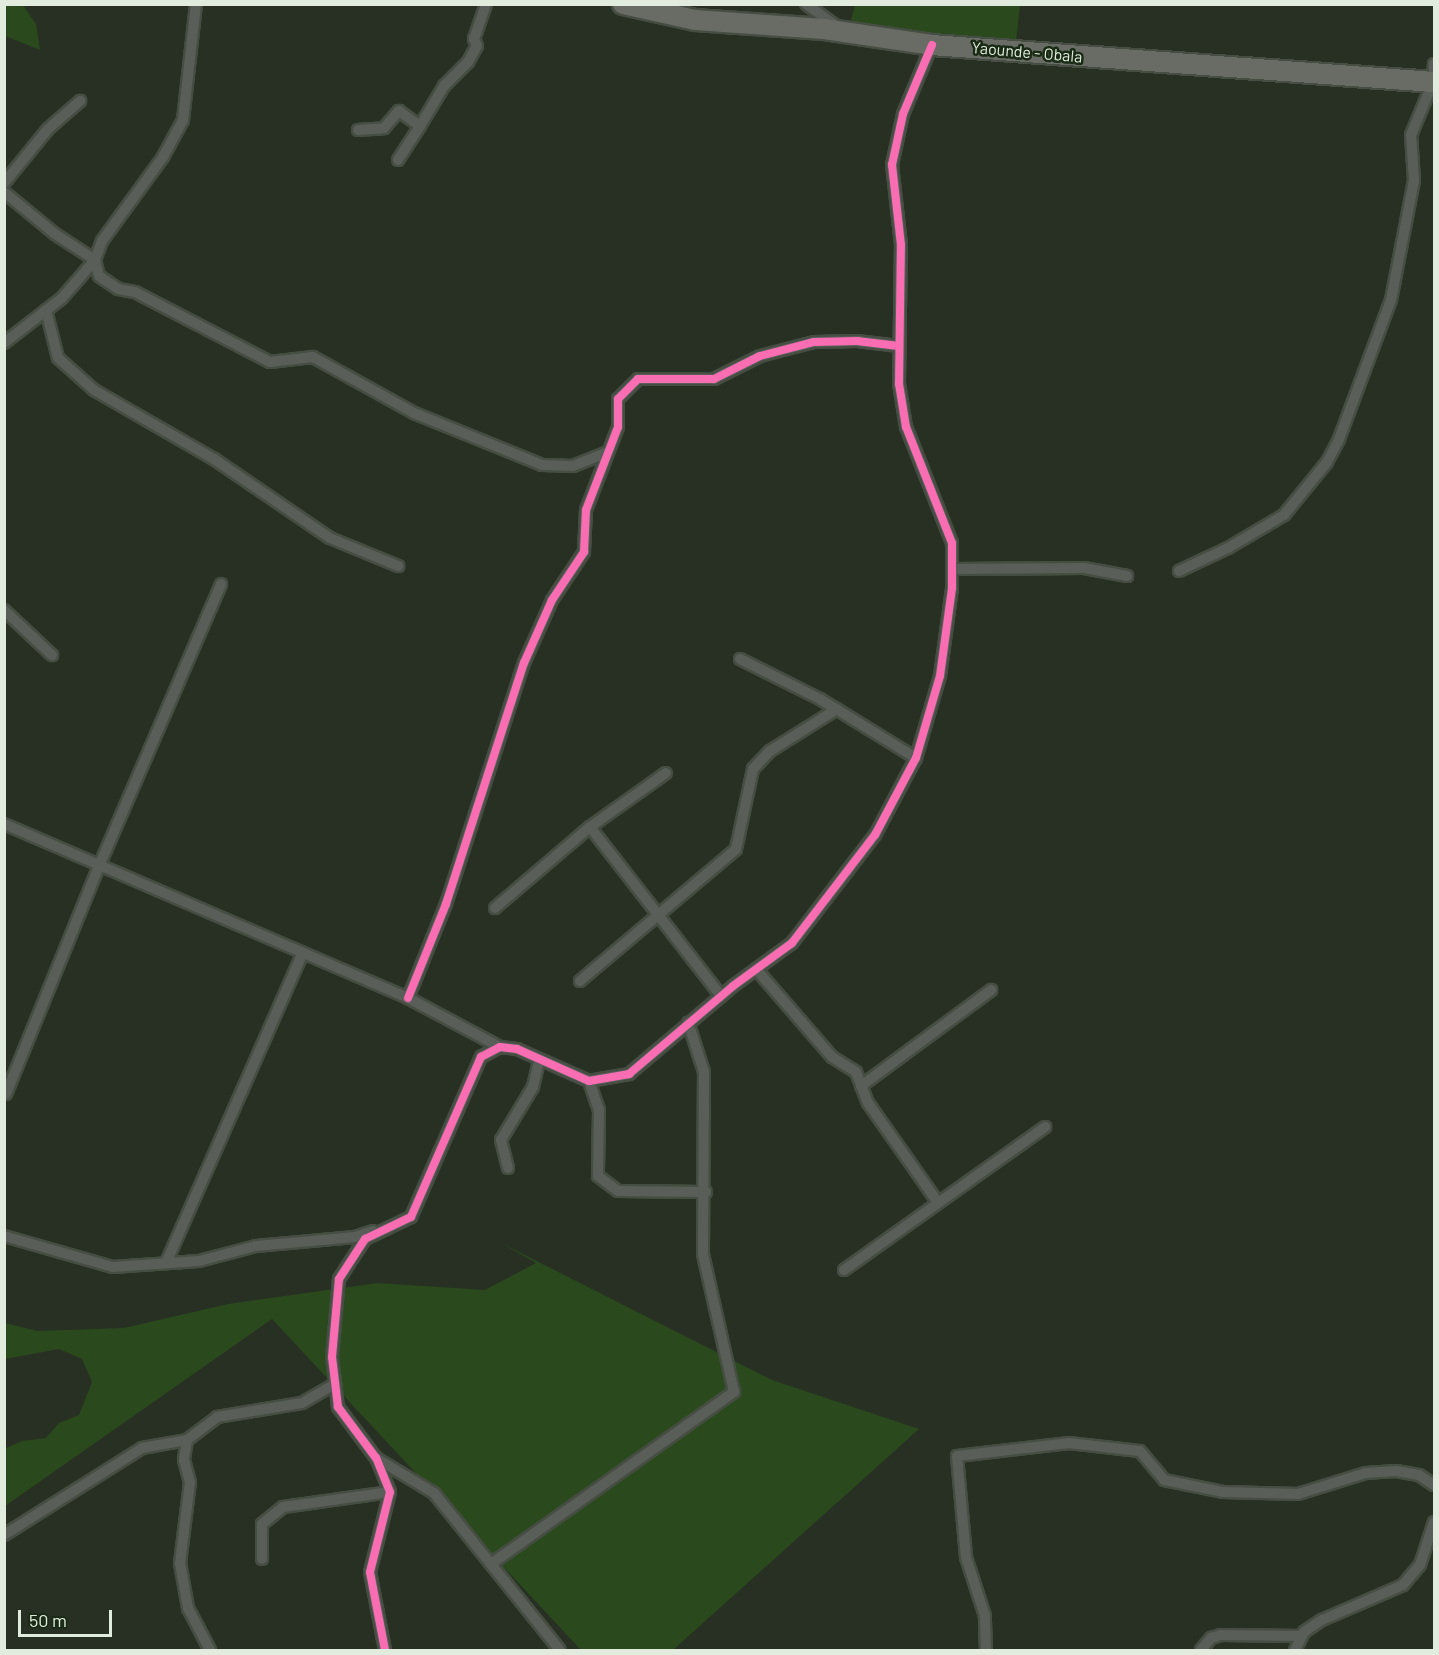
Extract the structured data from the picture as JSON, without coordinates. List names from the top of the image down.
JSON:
{
  "streets": {
    "highway": ["Yaounde - Obala"]
  },
  "scale_bar": "50 m"
}
